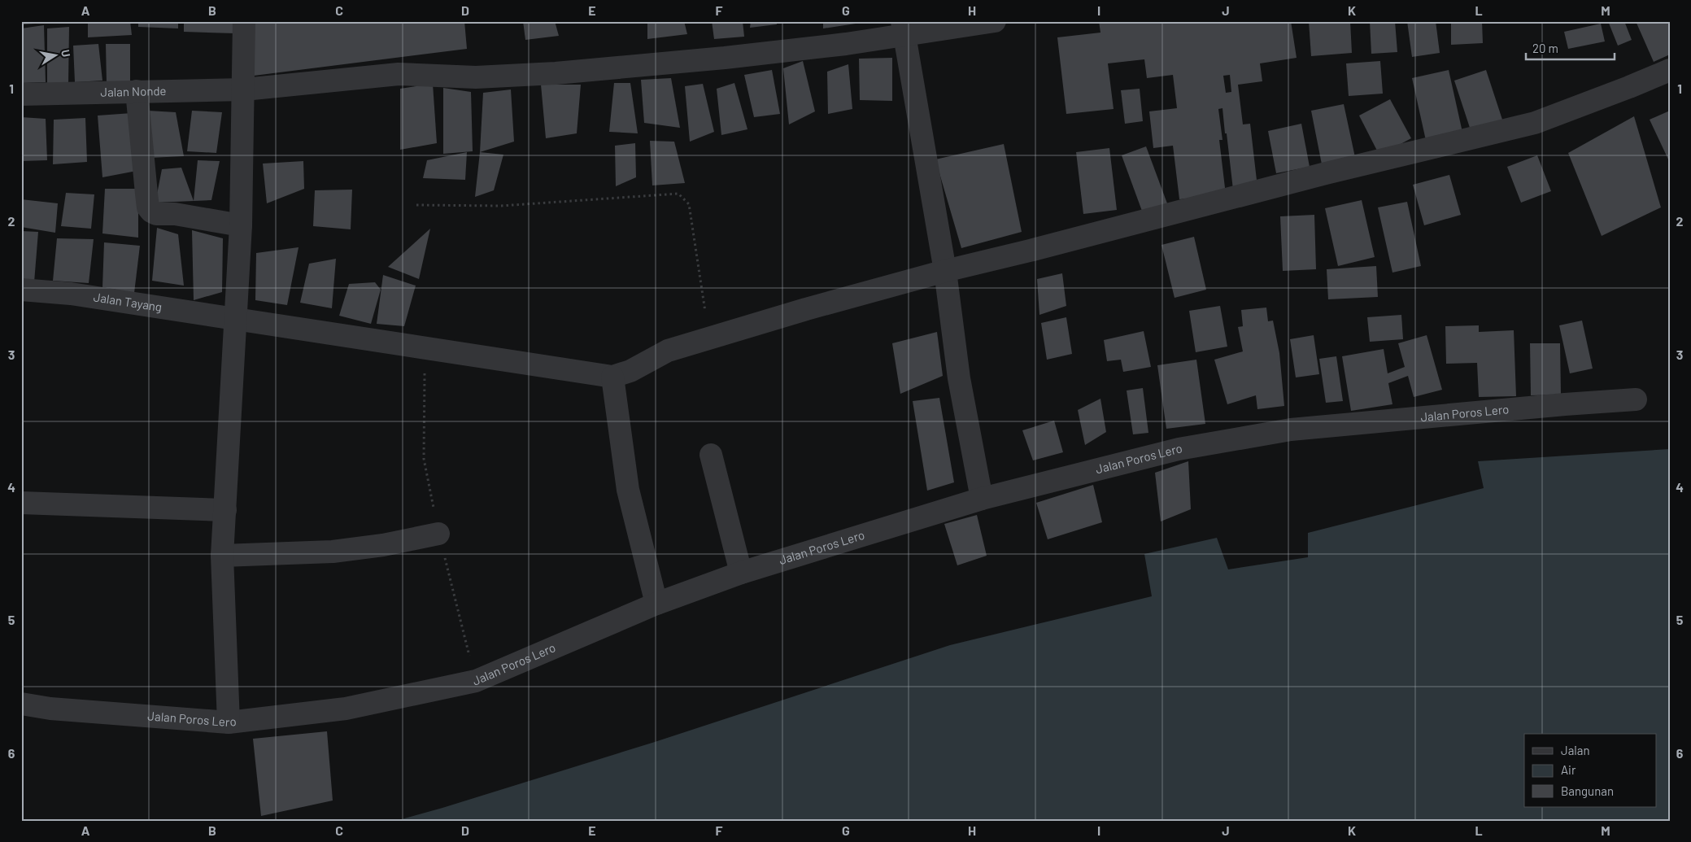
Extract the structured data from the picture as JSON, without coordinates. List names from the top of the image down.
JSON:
{
  "streets": {
    "street": ["Jalan Nonde", "Jalan Tayang", "Jalan Poros Lero"]
  },
  "legend": ["Jalan", "Air", "Bangunan"],
  "scale_bar": "20 m",
  "north": "right",
  "grid": {
    "columns": [
      "A",
      "B",
      "C",
      "D",
      "E",
      "F",
      "G",
      "H",
      "I",
      "J",
      "K",
      "L",
      "M"
    ],
    "rows": [
      "1",
      "2",
      "3",
      "4",
      "5",
      "6"
    ]
  }
}
